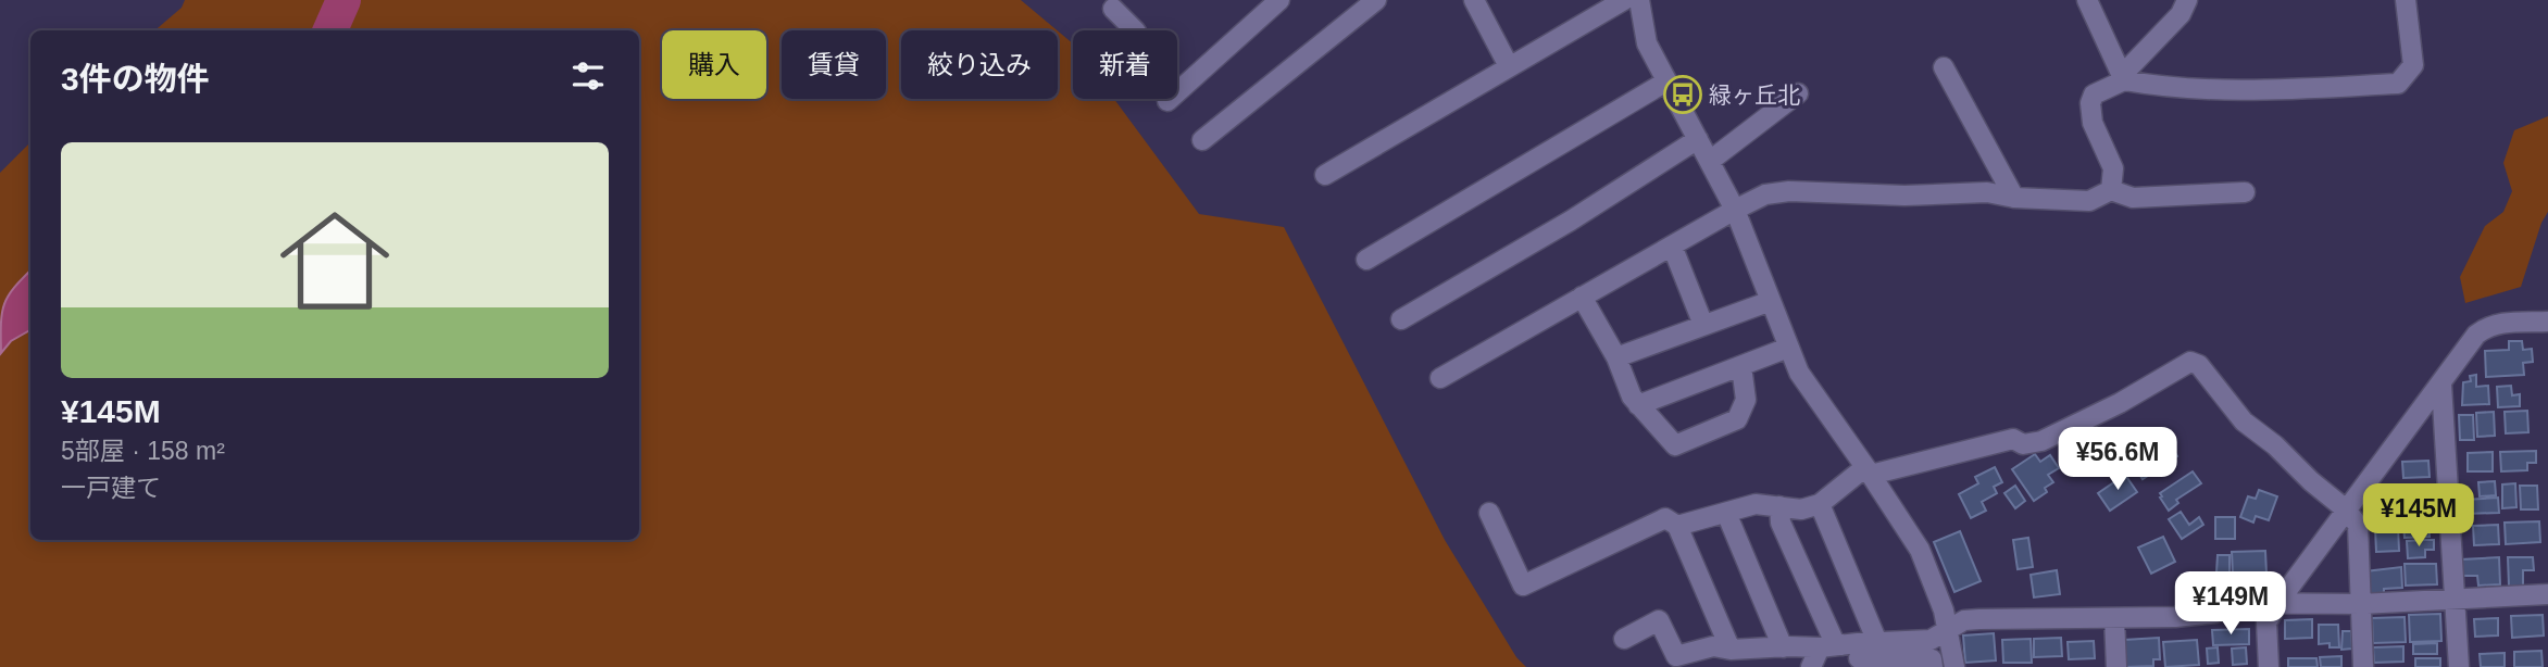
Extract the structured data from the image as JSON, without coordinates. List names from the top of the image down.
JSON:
{
  "places": {
    "bus stop": ["緑ヶ丘北"]
  },
  "page": {
    "chip": [
      "購入",
      "賃貸",
      "絞り込み",
      "新着"
    ],
    "heading": "3件の物件",
    "list": [
      {
        "name": "¥145M",
        "note": "5部屋 · 158 m² · 一戸建て"
      }
    ],
    "price": ["¥56.6M", "¥145M", "¥149M"]
  }
}
